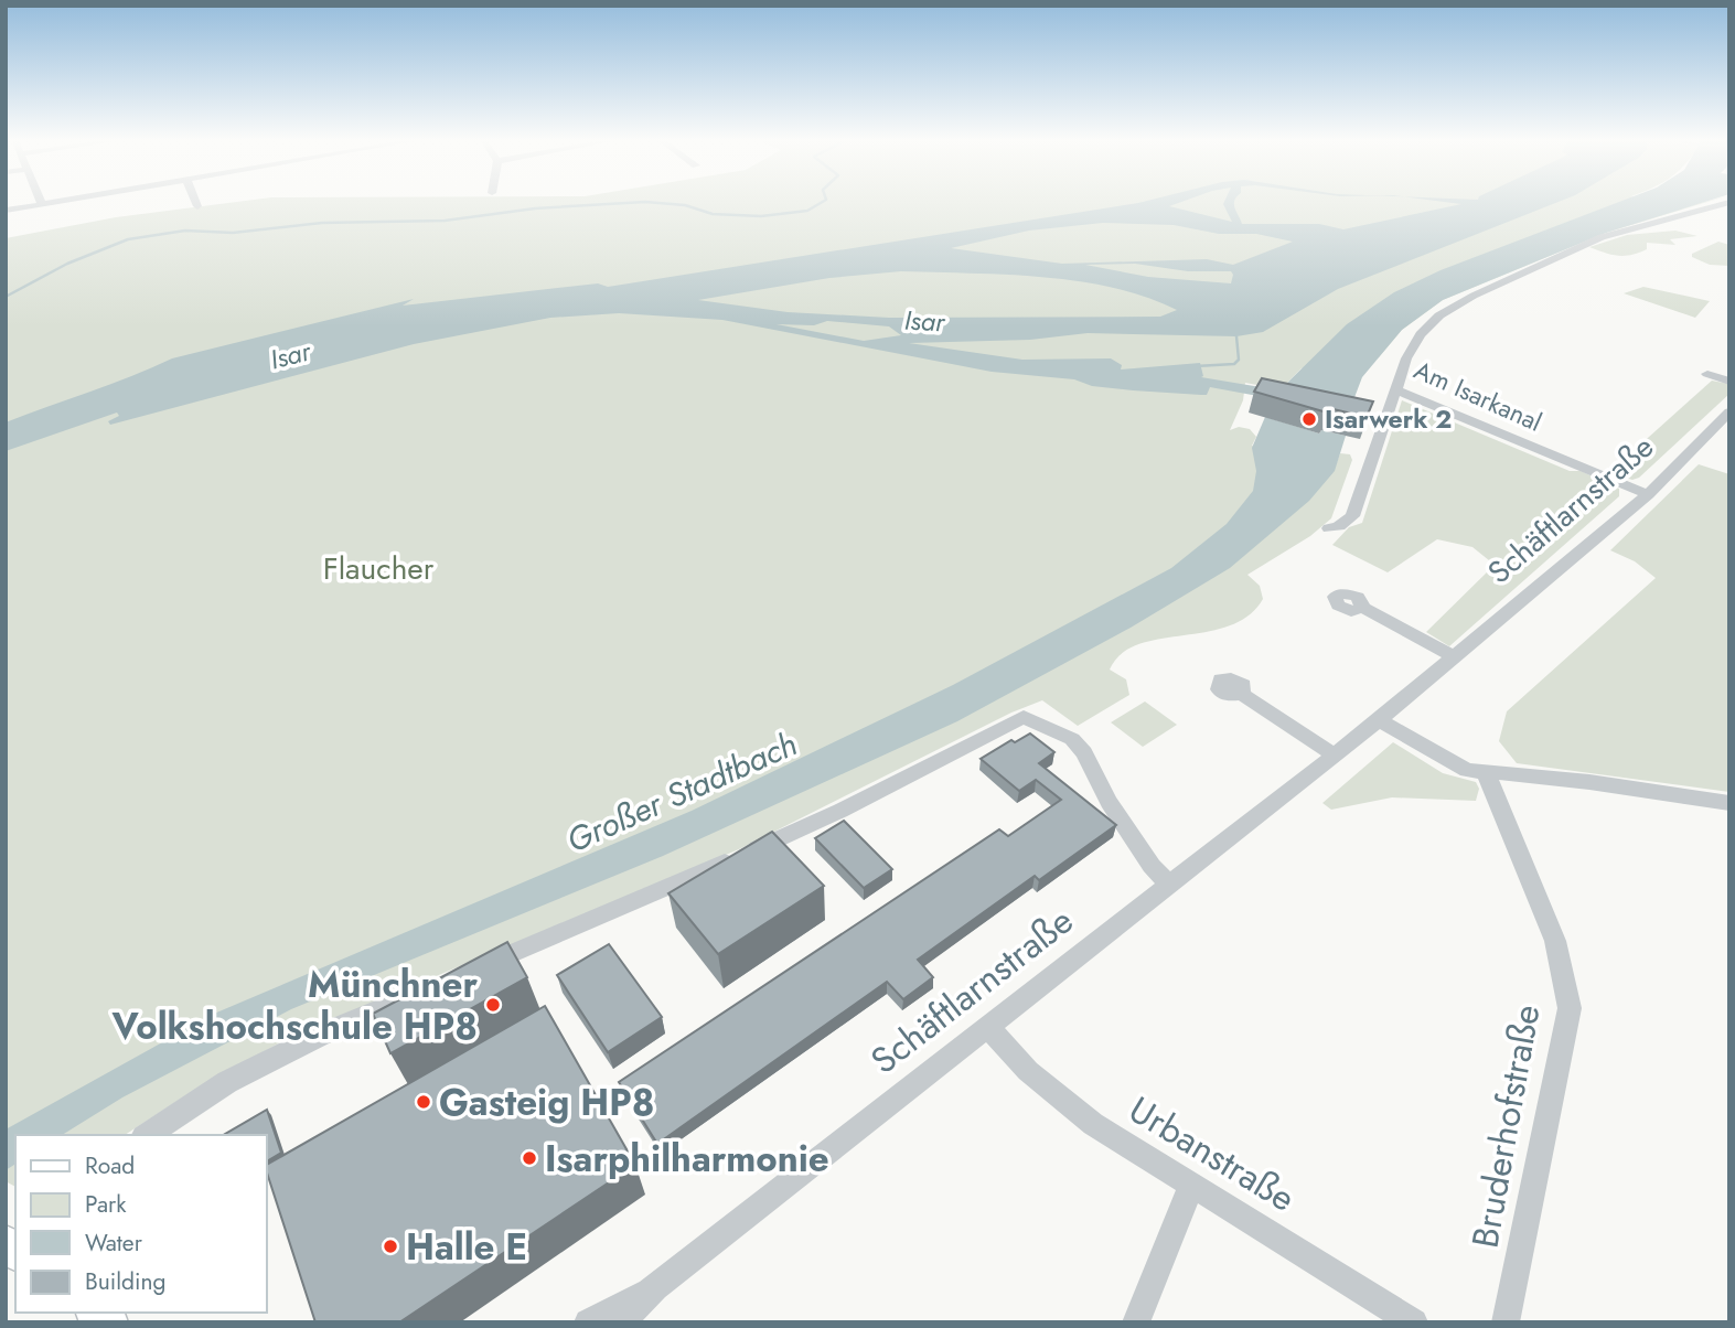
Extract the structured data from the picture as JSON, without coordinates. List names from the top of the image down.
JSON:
{
  "streets": {
    "street": [
      "Am Isarkanal",
      "Schäftlarnstraße",
      "Bruderhofstraße",
      "Urbanstraße"
    ]
  },
  "crossings": [
    ["Am Isarkanal", "Schäftlarnstraße"],
    ["Schäftlarnstraße", "Urbanstraße"]
  ],
  "water": ["Isar", "Großer Stadtbach"],
  "parks": ["Flaucher"],
  "places": [
    "Isarwerk 2",
    "Münchner Volkshochschule HP8",
    "Gasteig HP8",
    "Isarphilharmonie",
    "Halle E"
  ],
  "legend": [
    "Road",
    "Park",
    "Water",
    "Building"
  ]
}
